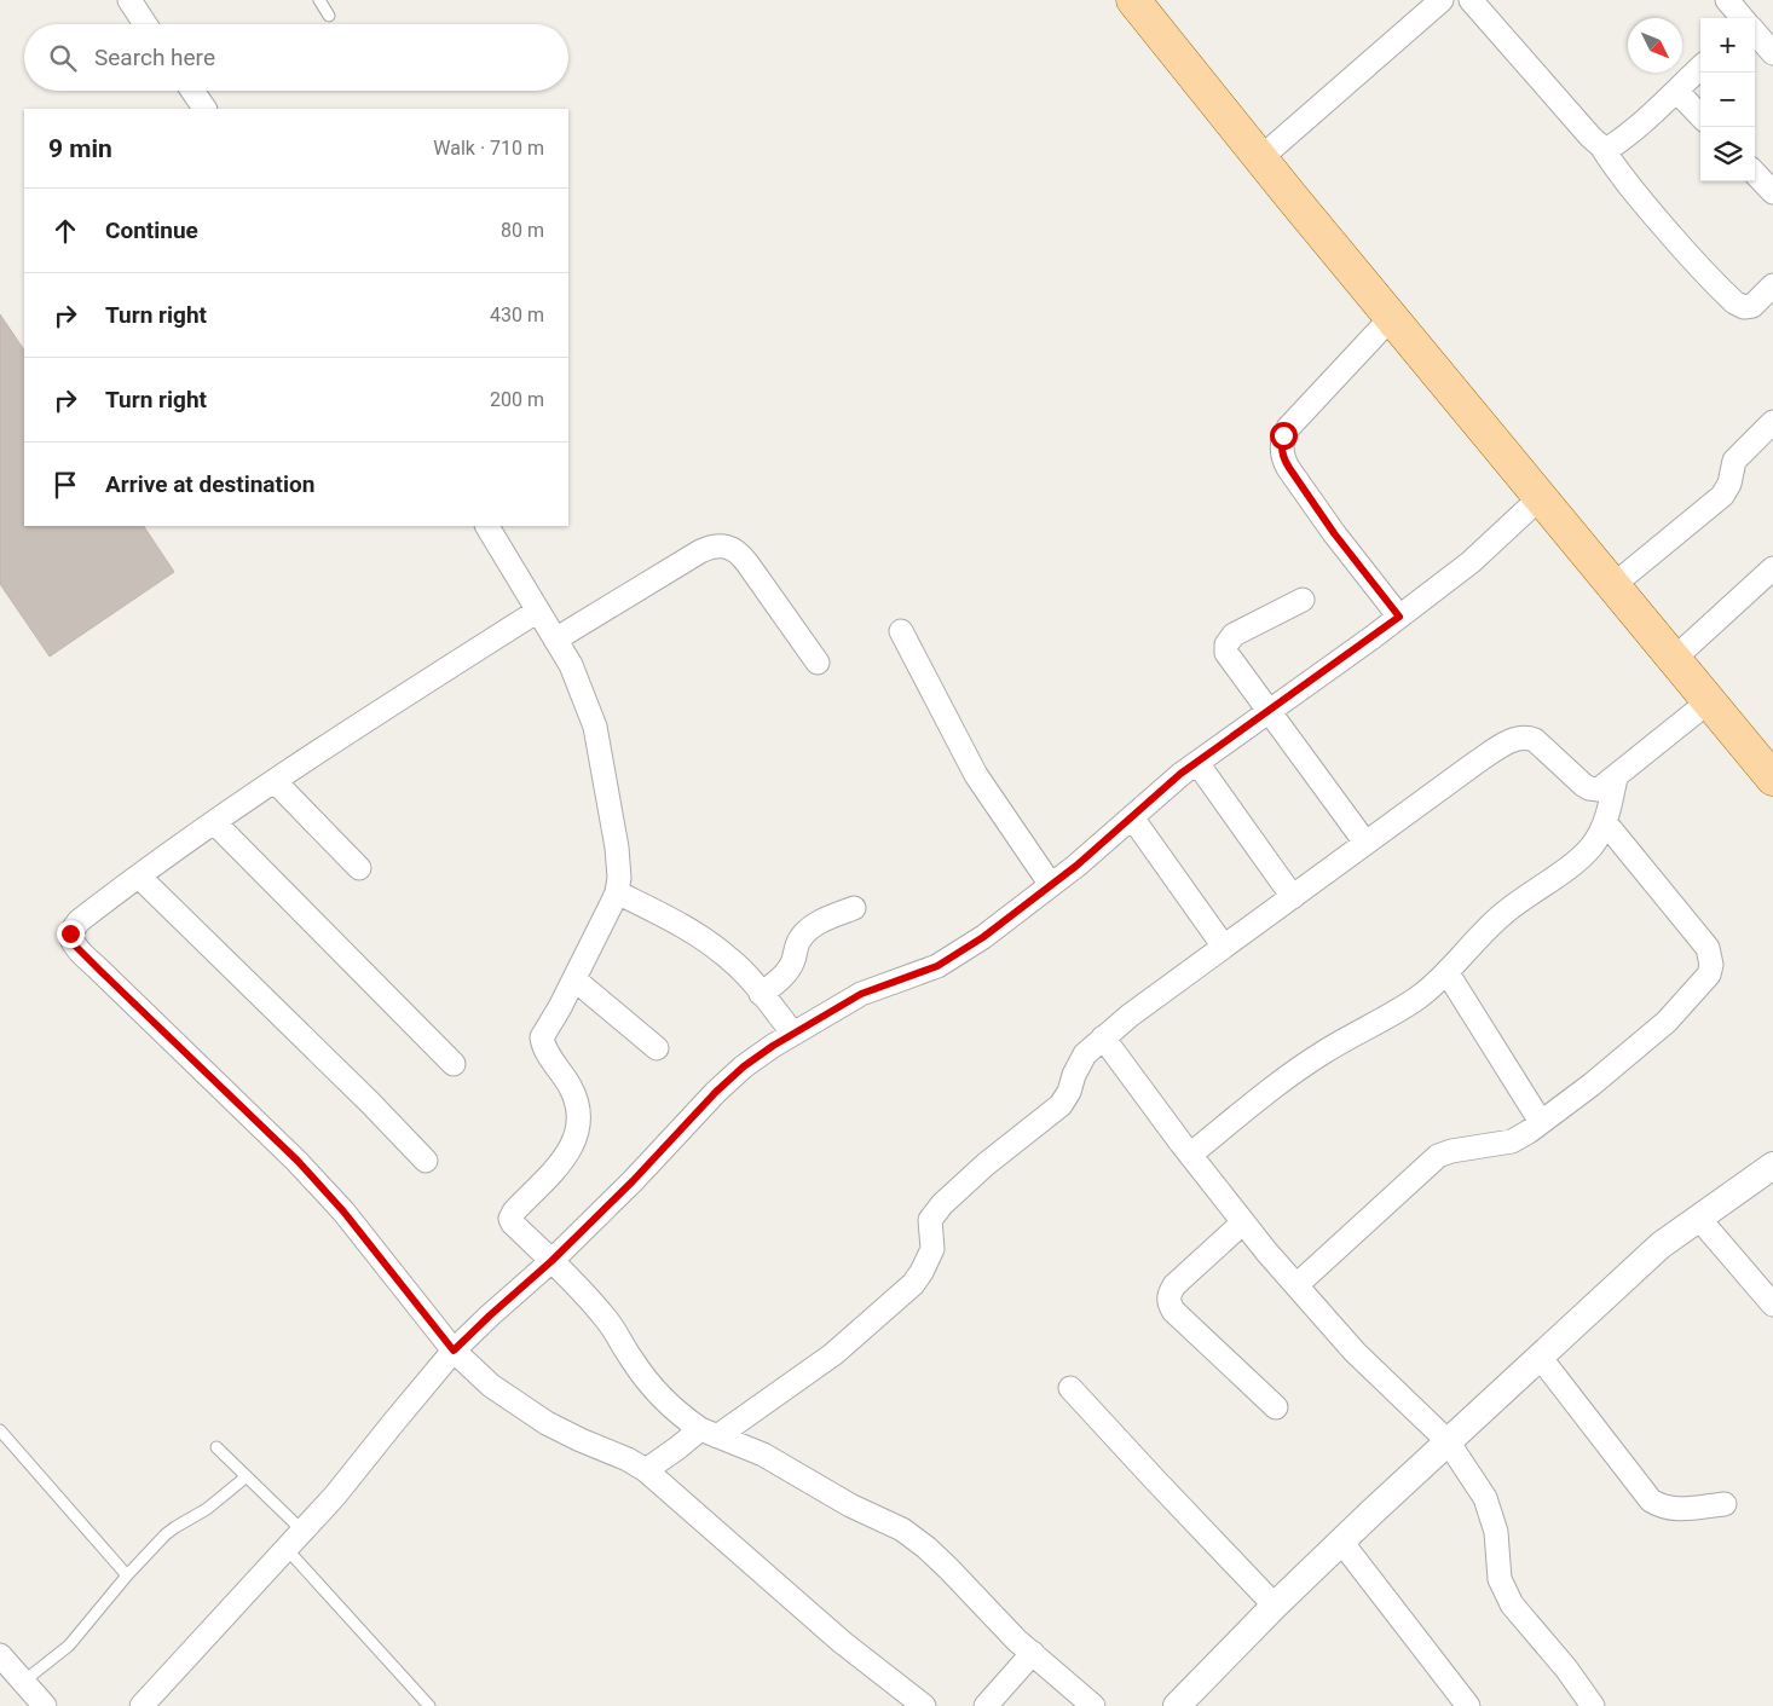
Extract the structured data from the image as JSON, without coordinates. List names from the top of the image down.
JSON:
{
  "north": "bottom right",
  "page": {
    "map_buttons": ["+", "−"],
    "search": "Search here",
    "heading": ["9 min", "Walk · 710 m"],
    "list": [
      ["Continue", "80 m"],
      ["Turn right", "430 m"],
      ["Turn right", "200 m"],
      "Arrive at destination"
    ]
  }
}
